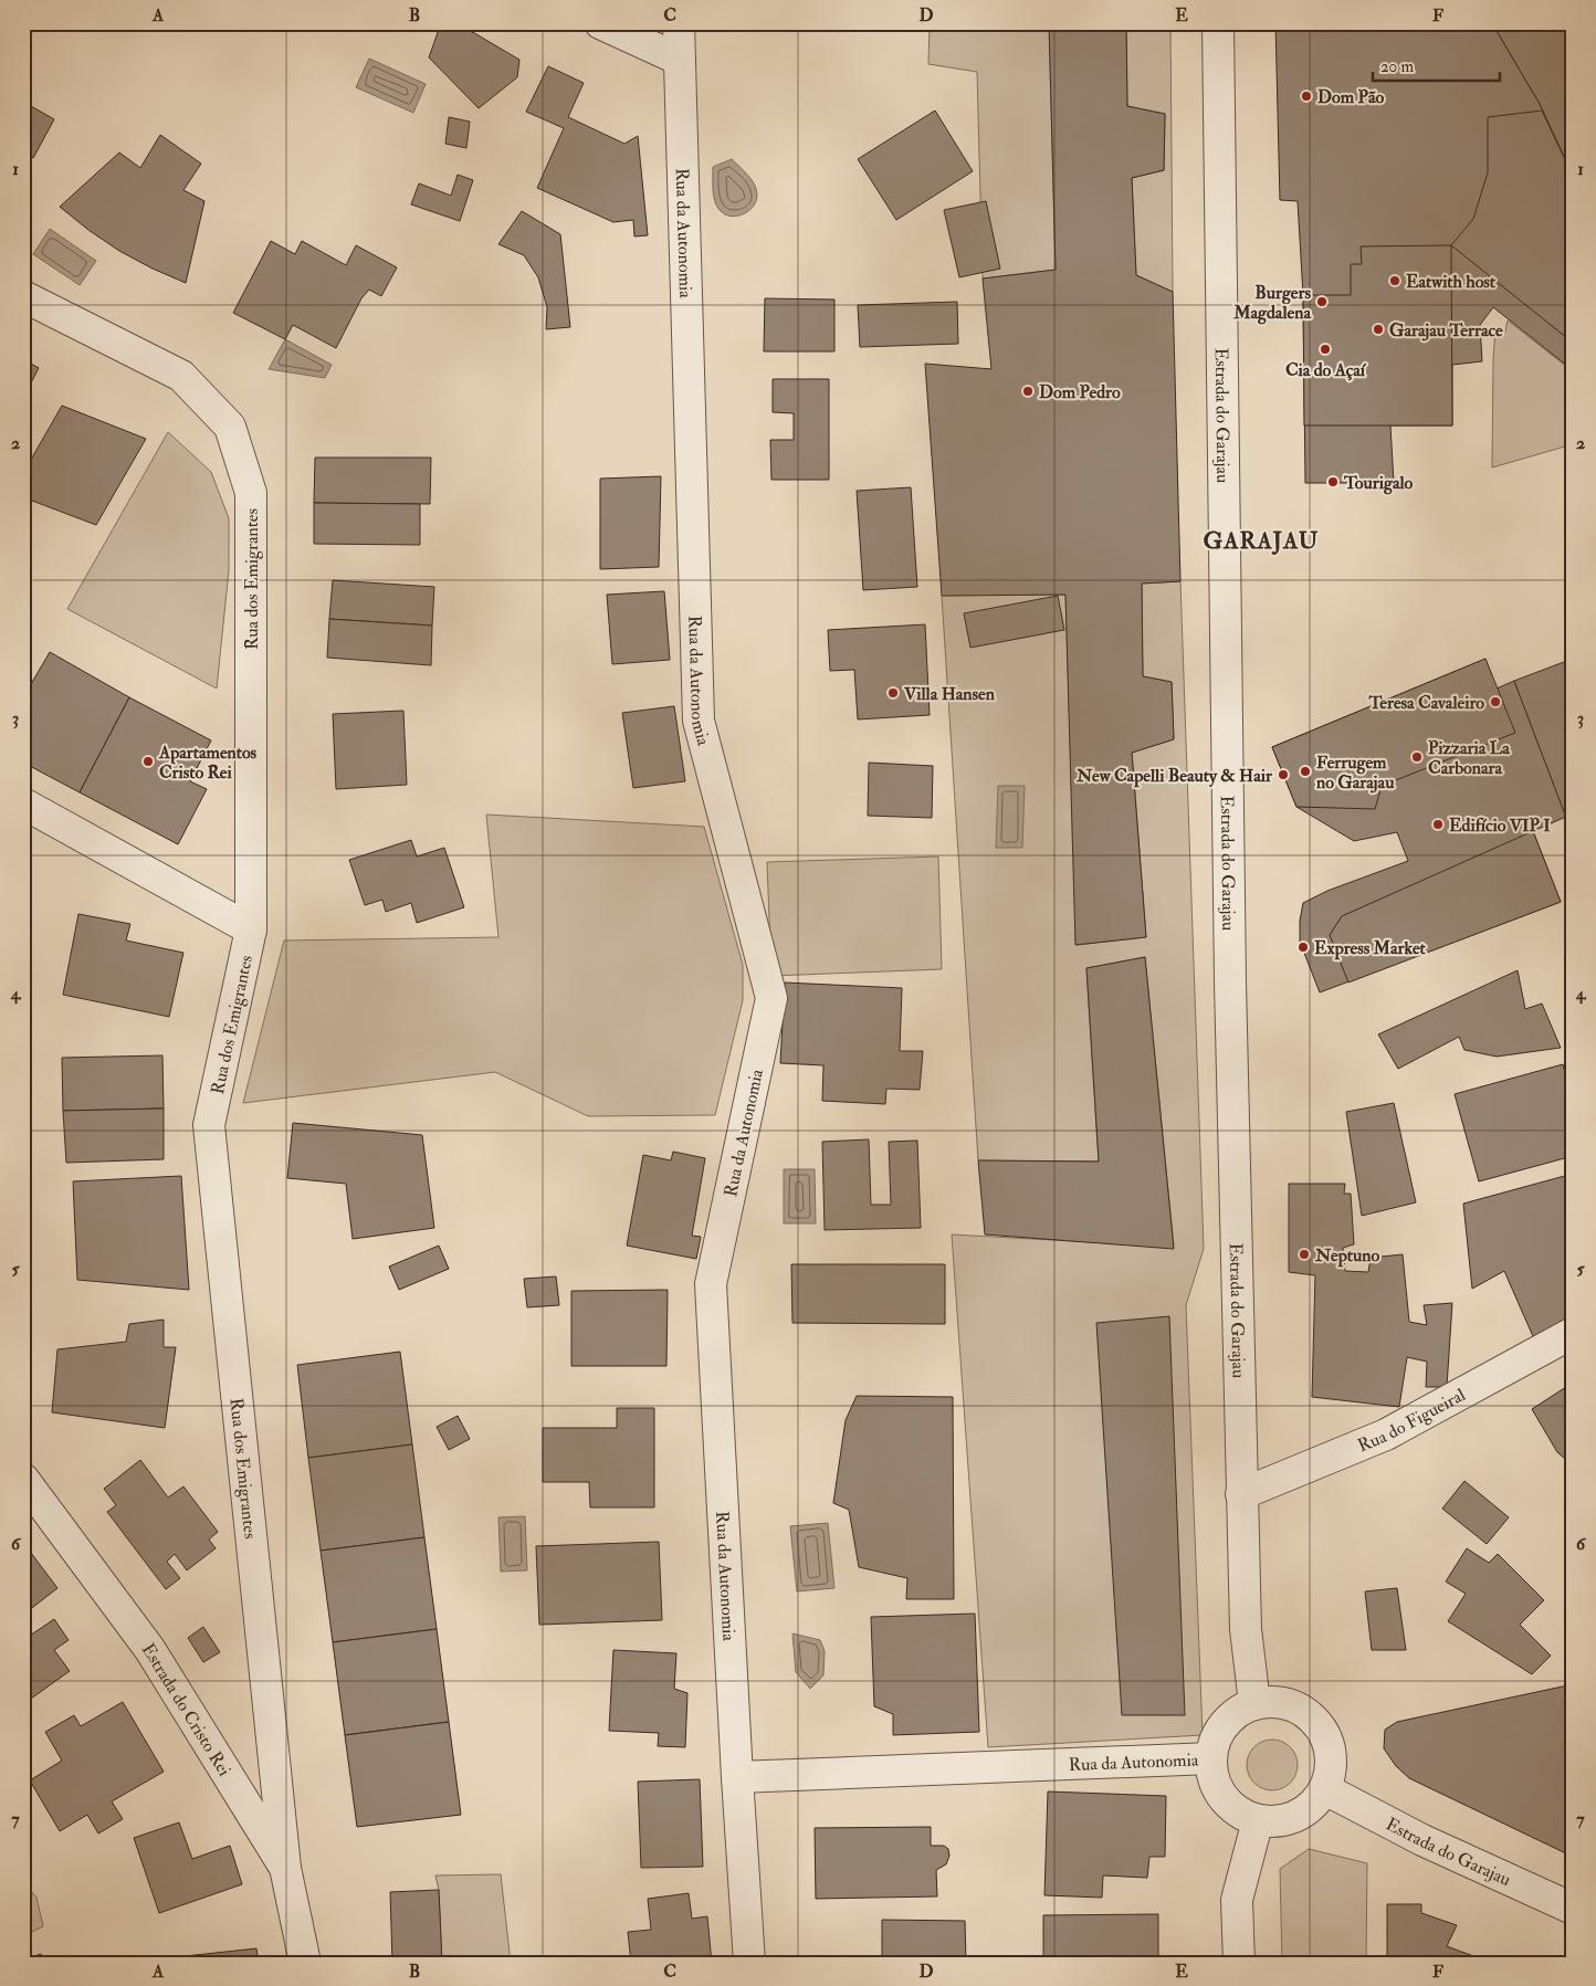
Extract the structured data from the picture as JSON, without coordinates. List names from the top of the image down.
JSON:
{
  "streets": {
    "street": [
      "Rua da Autonomia",
      "Estrada do Garajau",
      "Rua dos Emigrantes",
      "Rua do Figueiral",
      "Estrada do Cristo Rei"
    ]
  },
  "crossings": [
    ["Rua da Autonomia", "Estrada do Garajau"],
    ["Estrada do Garajau", "Rua do Figueiral"],
    ["Rua dos Emigrantes", "Estrada do Cristo Rei"]
  ],
  "districts": ["GARAJAU"],
  "places": [
    "Dom Pão",
    "Eatwith host",
    "Burgers Magdalena",
    "Garajau Terrace",
    "Cia do Açaí",
    "Dom Pedro",
    "Tourigalo",
    "Villa Hansen",
    "Teresa Cavaleiro",
    "Pizzaria La Carbonara",
    "Apartamentos Cristo Rei",
    "Ferrugem no Garajau",
    "New Capelli Beauty & Hair",
    "Edifício VIP I",
    "Express Market",
    "Neptuno"
  ],
  "scale_bar": "20 m",
  "grid": {
    "columns": [
      "A",
      "B",
      "C",
      "D",
      "E",
      "F"
    ],
    "rows": [
      "1",
      "2",
      "3",
      "4",
      "5",
      "6",
      "7"
    ]
  }
}
